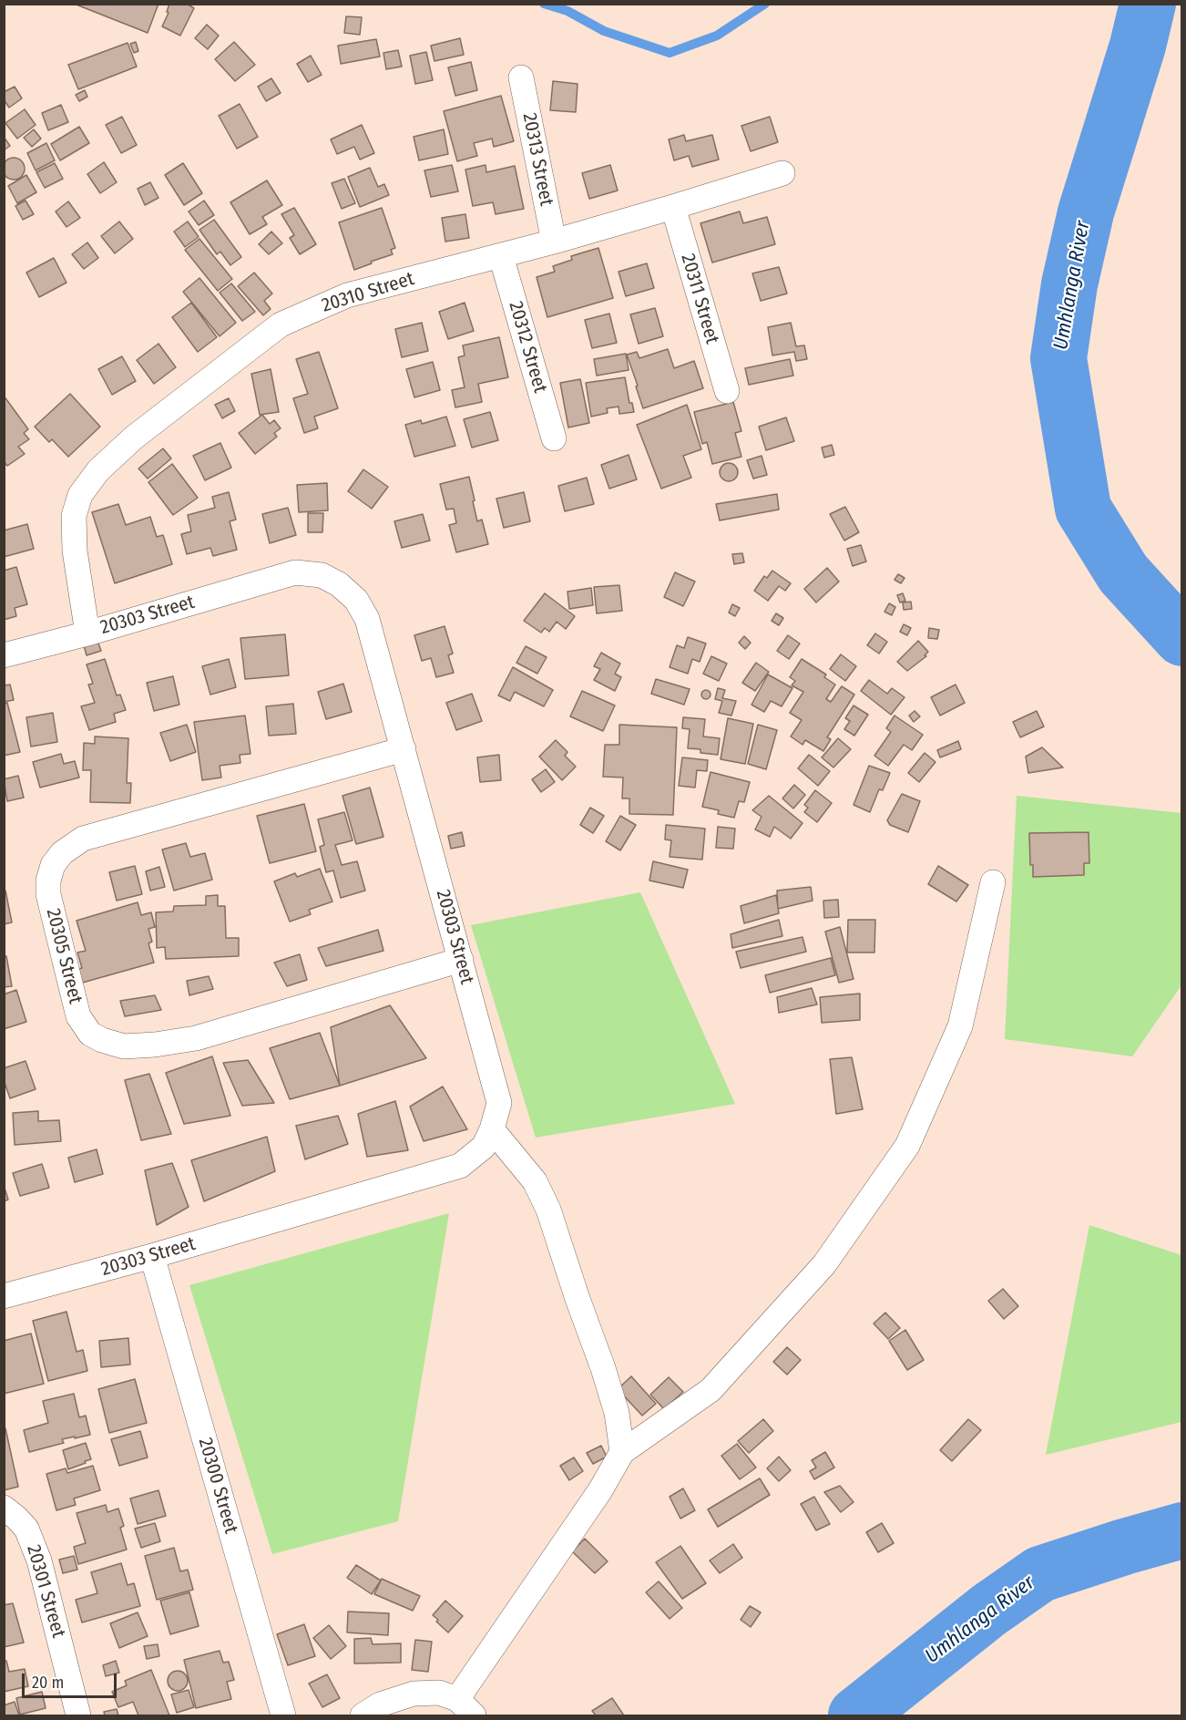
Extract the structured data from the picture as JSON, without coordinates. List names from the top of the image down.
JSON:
{
  "streets": {
    "street": [
      "20313 Street",
      "20310 Street",
      "20311 Street",
      "20312 Street",
      "20303 Street",
      "20305 Street",
      "20300 Street",
      "20301 Street"
    ]
  },
  "crossings": [
    ["20313 Street", "20310 Street"],
    ["20310 Street", "20311 Street"],
    ["20310 Street", "20312 Street"],
    ["20310 Street", "20303 Street"],
    ["20303 Street", "20305 Street"],
    ["20303 Street", "20300 Street"]
  ],
  "water": ["Umhlanga River"],
  "scale_bar": "20 m"
}
